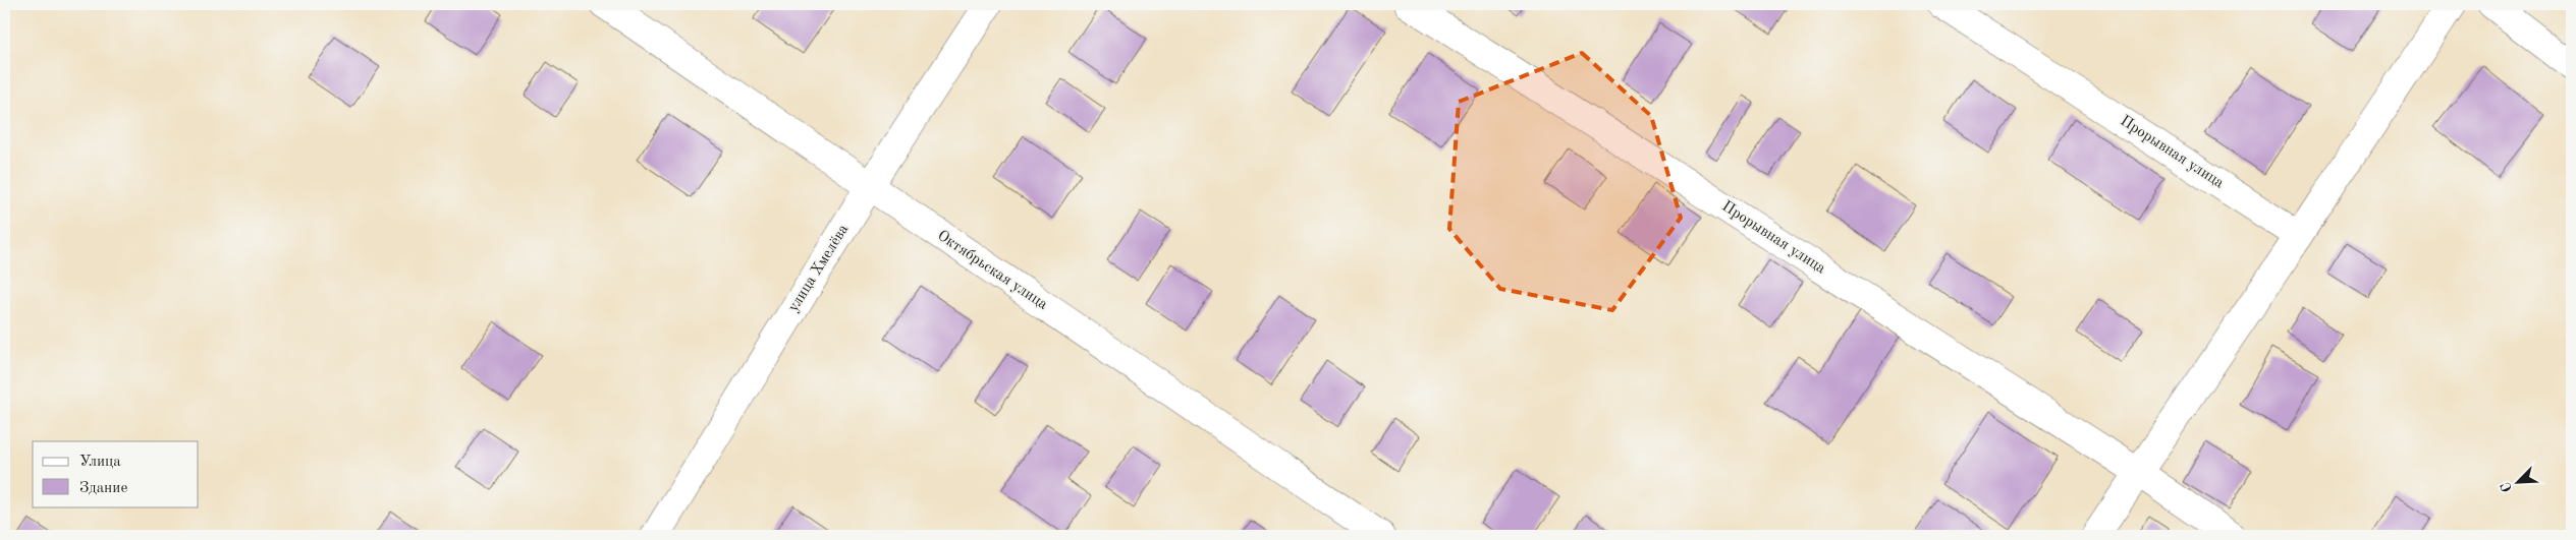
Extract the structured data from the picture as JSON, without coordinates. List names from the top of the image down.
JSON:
{
  "streets": {
    "street": ["Прорывная улица", "улица Хмелёва", "Октябрьская улица"]
  },
  "crossings": [
    ["улица Хмелёва", "Октябрьская улица"]
  ],
  "legend": ["Улица", "Здание"],
  "north": "bottom left"
}
